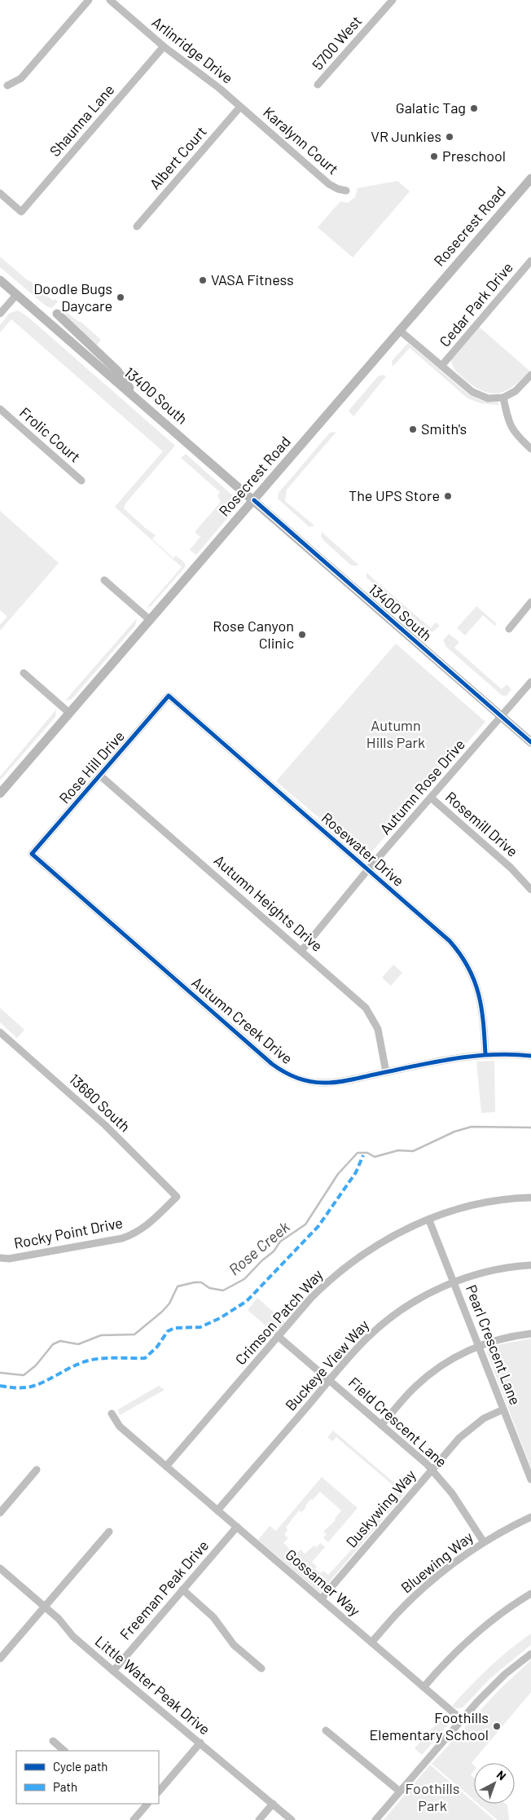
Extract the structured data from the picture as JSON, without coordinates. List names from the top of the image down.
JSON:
{
  "streets": {
    "main road": ["Rosecrest Road", "13400 South"],
    "street": [
      "5700 West",
      "Arlinridge Drive",
      "Shaunna Lane",
      "Karalynn Court",
      "Albert Court",
      "Cedar Park Drive",
      "Frolic Court",
      "Rose Hill Drive",
      "Autumn Rose Drive",
      "Rosemill Drive",
      "Rosewater Drive",
      "Autumn Heights Drive",
      "Autumn Creek Drive",
      "13680 South",
      "Rocky Point Drive",
      "Crimson Patch Way",
      "Pearl Crescent Lane",
      "Buckeye View Way",
      "Field Crescent Lane",
      "Duskywing Way",
      "Bluewing Way",
      "Gossamer Way",
      "Freeman Peak Drive",
      "Little Water Peak Drive"
    ]
  },
  "crossings": [
    ["Arlinridge Drive", "Shaunna Lane"],
    ["Arlinridge Drive", "Karalynn Court"],
    ["Arlinridge Drive", "Albert Court"],
    ["Karalynn Court", "Albert Court"],
    ["Rosecrest Road", "13400 South"],
    ["13400 South", "Autumn Rose Drive"],
    ["Rose Hill Drive", "Rosewater Drive"],
    ["Rose Hill Drive", "Autumn Heights Drive"],
    ["Rose Hill Drive", "Autumn Creek Drive"],
    ["Autumn Rose Drive", "Rosemill Drive"],
    ["Autumn Rose Drive", "Rosewater Drive"],
    ["Autumn Rose Drive", "Autumn Heights Drive"],
    ["Rosewater Drive", "Autumn Creek Drive"],
    ["Autumn Heights Drive", "Autumn Creek Drive"],
    ["13680 South", "Rocky Point Drive"],
    ["Crimson Patch Way", "Pearl Crescent Lane"],
    ["Crimson Patch Way", "Field Crescent Lane"],
    ["Crimson Patch Way", "Gossamer Way"],
    ["Pearl Crescent Lane", "Buckeye View Way"],
    ["Pearl Crescent Lane", "Duskywing Way"],
    ["Buckeye View Way", "Field Crescent Lane"],
    ["Buckeye View Way", "Gossamer Way"],
    ["Field Crescent Lane", "Duskywing Way"],
    ["Field Crescent Lane", "Bluewing Way"],
    ["Duskywing Way", "Gossamer Way"],
    ["Bluewing Way", "Gossamer Way"],
    ["Gossamer Way", "Freeman Peak Drive"],
    ["Freeman Peak Drive", "Little Water Peak Drive"]
  ],
  "water": ["Rose Creek"],
  "parks": ["Autumn Hills Park", "Foothills Park"],
  "places": [
    "Galatic Tag",
    "VR Junkies",
    "Preschool",
    "VASA Fitness",
    "Doodle Bugs Daycare",
    "Smith's",
    "The UPS Store",
    "Rose Canyon Clinic",
    "Foothills Elementary School"
  ],
  "legend": ["Cycle path", "Path"],
  "north": "top right"
}
